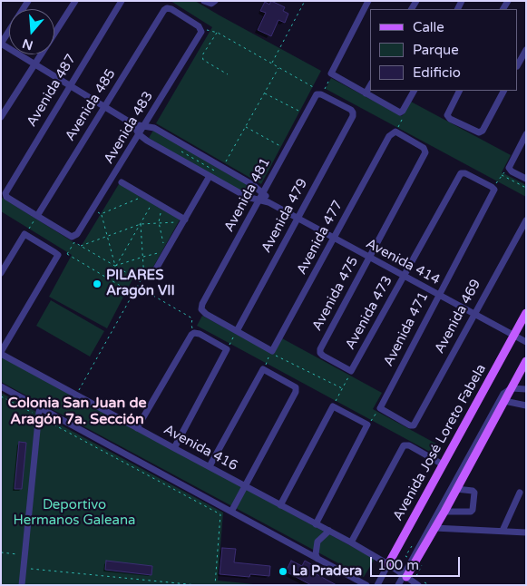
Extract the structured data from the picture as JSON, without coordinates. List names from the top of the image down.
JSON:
{
  "streets": {
    "main road": ["Avenida José Loreto Fabela"],
    "street": [
      "Avenida 487",
      "Avenida 485",
      "Avenida 483",
      "Avenida 481",
      "Avenida 479",
      "Avenida 477",
      "Avenida 414",
      "Avenida 475",
      "Avenida 473",
      "Avenida 469",
      "Avenida 471",
      "Avenida 416"
    ]
  },
  "crossings": [
    ["Avenida 487", "Avenida 485"],
    ["Avenida 487", "Avenida 483"],
    ["Avenida 487", "Avenida 414"],
    ["Avenida 485", "Avenida 483"],
    ["Avenida 485", "Avenida 414"],
    ["Avenida 483", "Avenida 414"],
    ["Avenida 481", "Avenida 479"],
    ["Avenida 481", "Avenida 477"],
    ["Avenida 481", "Avenida 414"],
    ["Avenida 479", "Avenida 477"],
    ["Avenida 479", "Avenida 414"],
    ["Avenida 477", "Avenida 414"],
    ["Avenida 477", "Avenida 475"],
    ["Avenida 414", "Avenida 475"],
    ["Avenida 414", "Avenida 473"],
    ["Avenida 414", "Avenida 469"],
    ["Avenida 414", "Avenida 471"],
    ["Avenida 414", "Avenida José Loreto Fabela"],
    ["Avenida 475", "Avenida 473"],
    ["Avenida 473", "Avenida 471"],
    ["Avenida 469", "Avenida 471"],
    ["Avenida José Loreto Fabela", "Avenida 416"]
  ],
  "districts": ["Colonia San Juan de Aragón 7a. Sección"],
  "parks": ["Deportivo Hermanos Galeana"],
  "places": ["PILARES Aragón VII", "La Pradera"],
  "legend": ["Calle", "Parque", "Edificio"],
  "scale_bar": "100 m",
  "north": "bottom"
}
